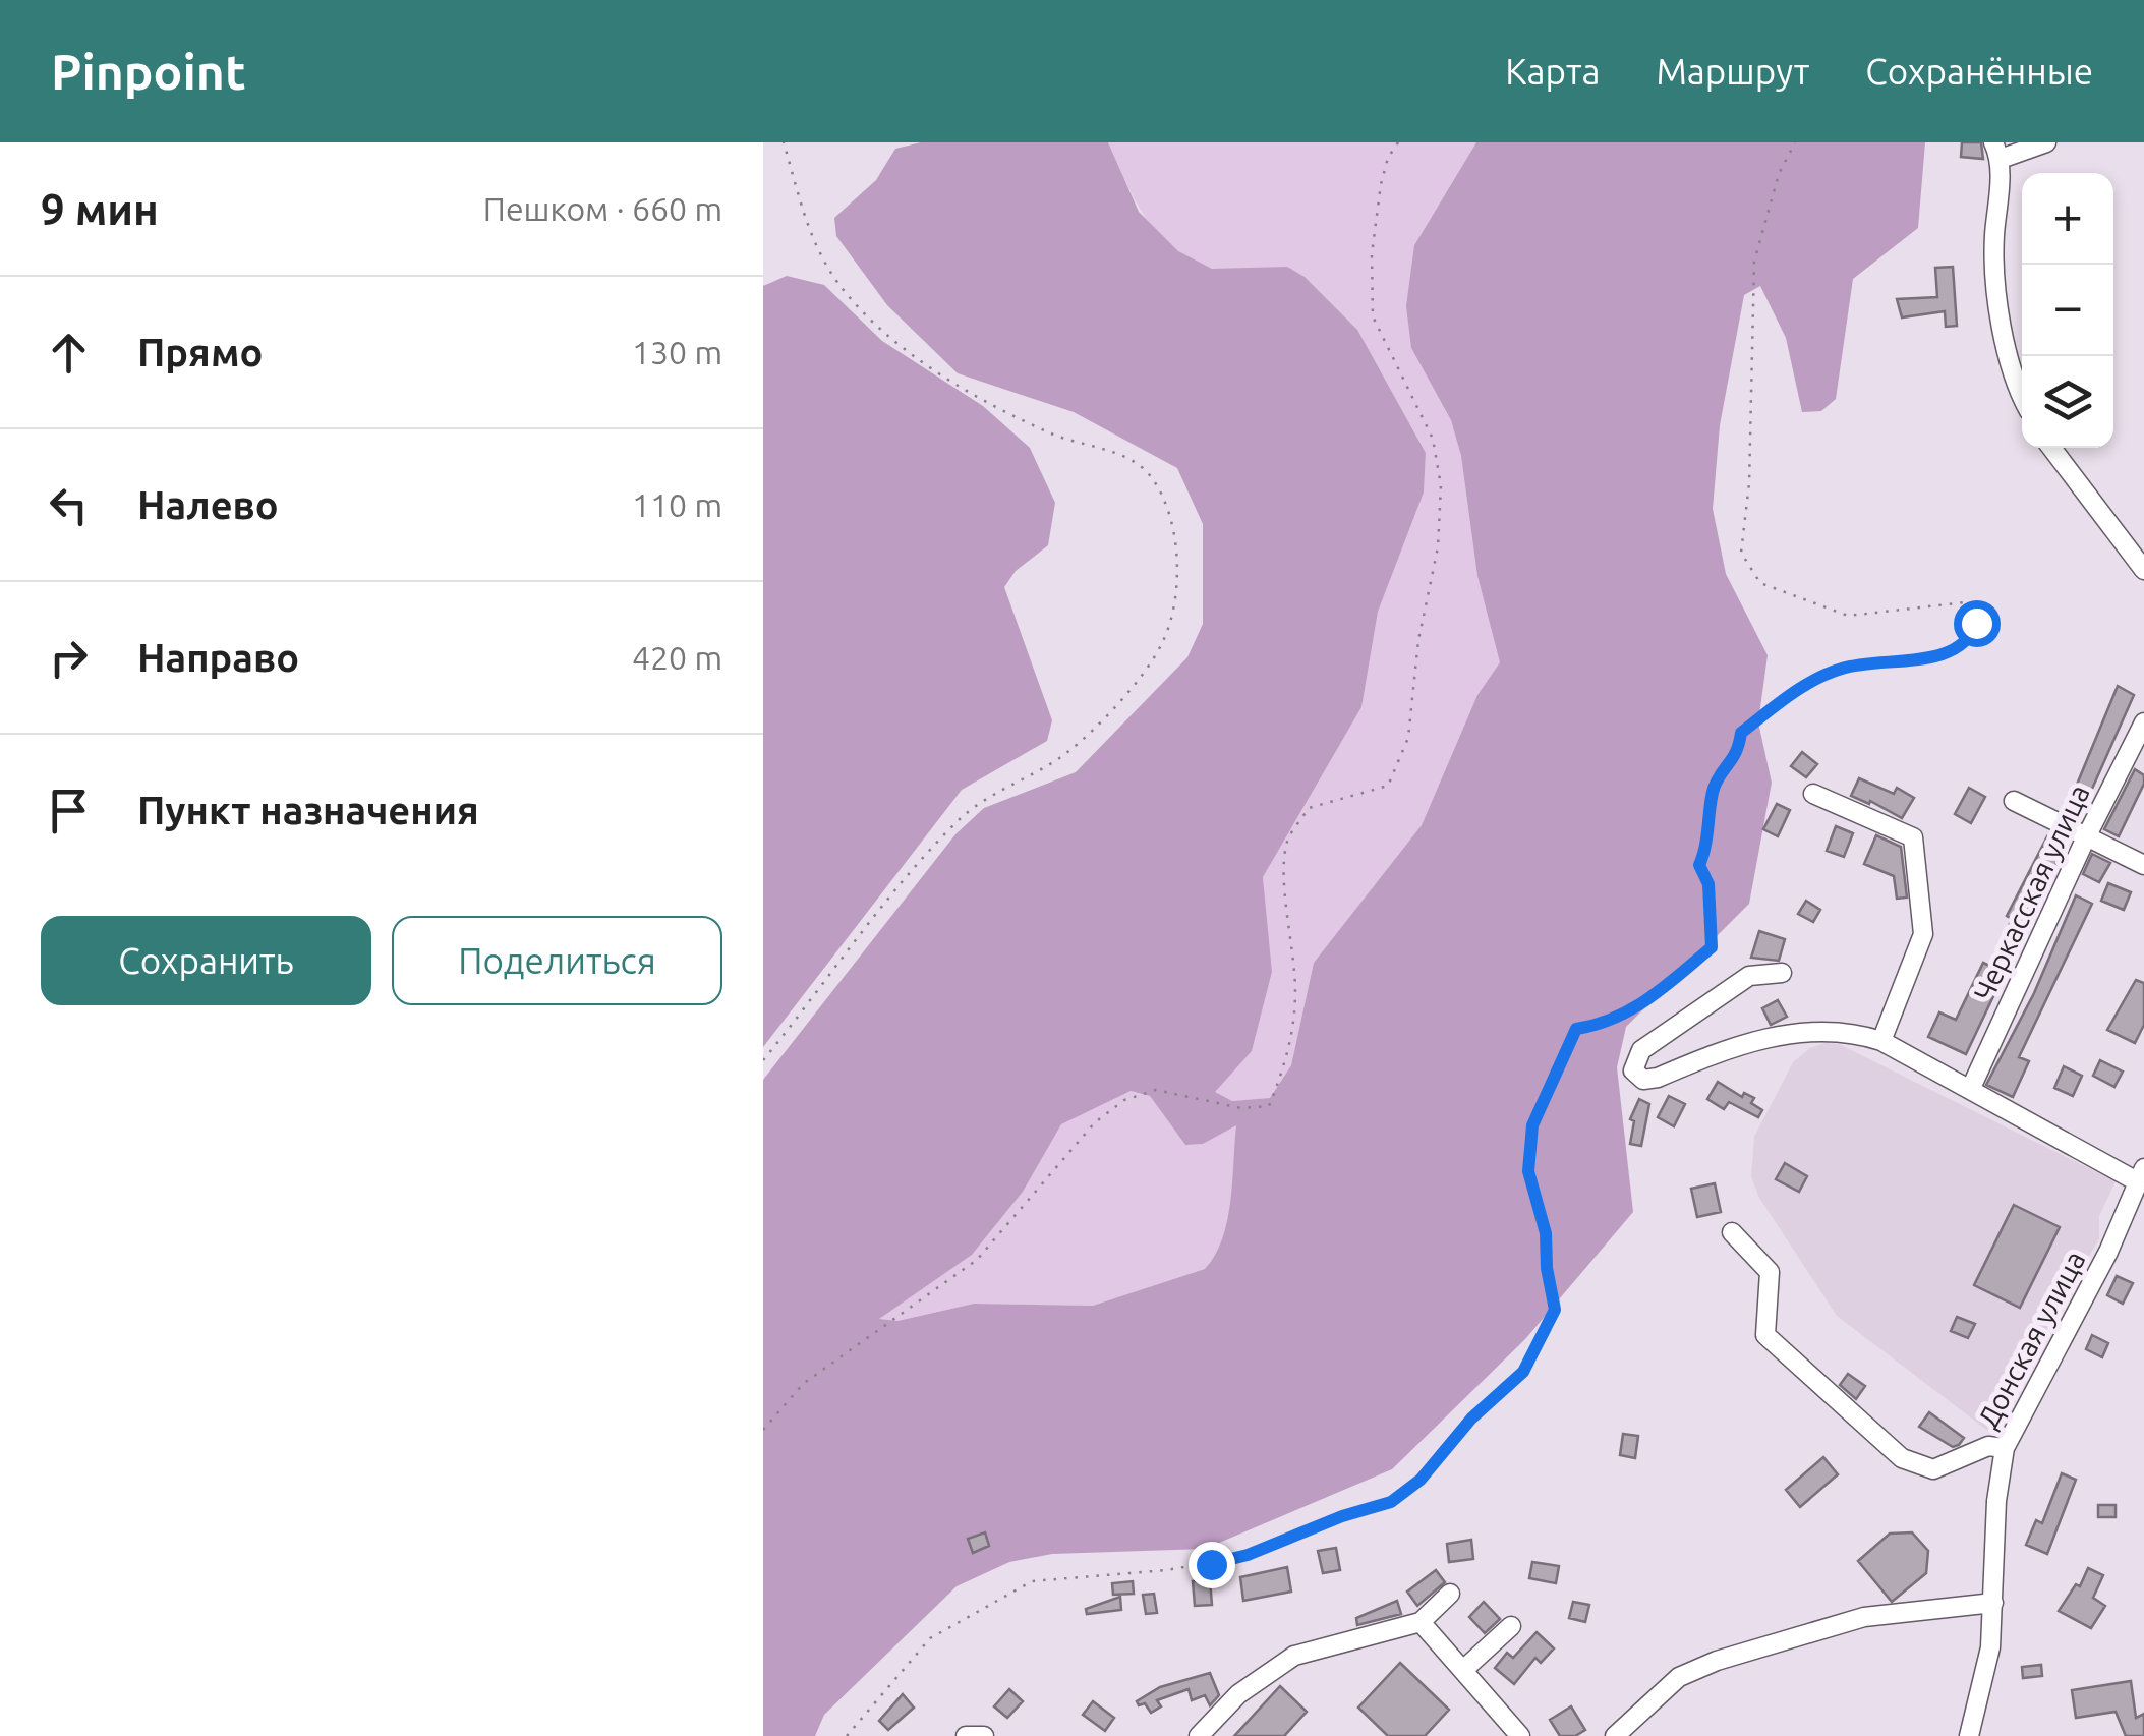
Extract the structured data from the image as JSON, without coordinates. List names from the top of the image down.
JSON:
{
  "streets": {
    "street": ["Черкасская улица", "Донская улица"]
  },
  "page": {
    "header": "Pinpoint",
    "nav": ["Карта", "Маршрут", "Сохранённые"],
    "heading": ["9 мин", "Пешком · 660 m"],
    "map_buttons": ["+", "−"],
    "list": [
      ["Прямо", "130 m"],
      ["Налево", "110 m"],
      ["Направо", "420 m"],
      "Пункт назначения"
    ],
    "buttons": ["Сохранить", "Поделиться"]
  }
}
